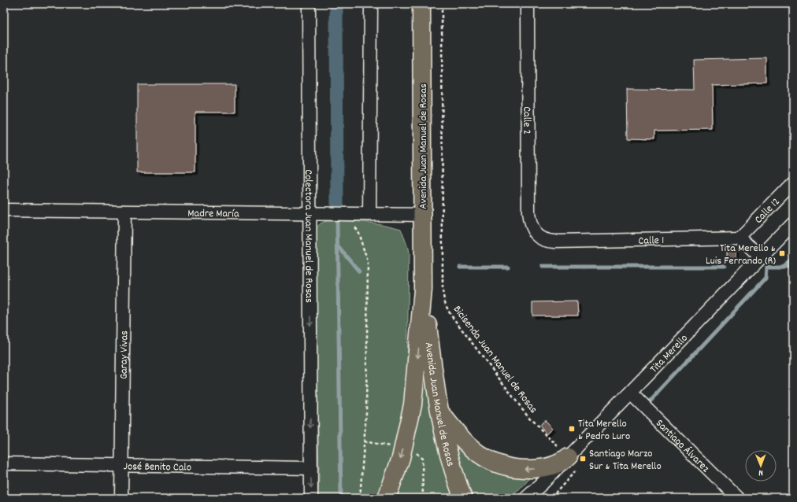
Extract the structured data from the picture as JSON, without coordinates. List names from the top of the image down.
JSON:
{
  "streets": {
    "highway": ["Avenida Juan Manuel de Rosas"],
    "street": [
      "Calle 2",
      "Calle 12",
      "Madre María",
      "Colectora Juan Manuel de Rosas",
      "Calle 1",
      "Tita Merello",
      "Garay Vivas",
      "Santiago Álvarez",
      "José Benito Calo"
    ],
    "path": ["Bicisenda Juan Manuel de Rosas"]
  },
  "crossings": [
    ["Calle 2", "Calle 1"],
    ["Avenida Juan Manuel de Rosas", "Madre María"],
    ["Calle 12", "Calle 1"],
    ["Madre María", "Colectora Juan Manuel de Rosas"],
    ["Madre María", "Garay Vivas"],
    ["Colectora Juan Manuel de Rosas", "José Benito Calo"],
    ["Tita Merello", "Bicisenda Juan Manuel de Rosas"],
    ["Tita Merello", "Santiago Álvarez"],
    ["Garay Vivas", "José Benito Calo"]
  ],
  "one_way": ["Colectora Juan Manuel de Rosas"],
  "places": {
    "transit": ["Tita Merello & Luis Ferrando (R)", "Tita Merello & Pedro Luro", "Santiago Marzo Sur & Tita Merello"]
  },
  "north": "bottom"
}
